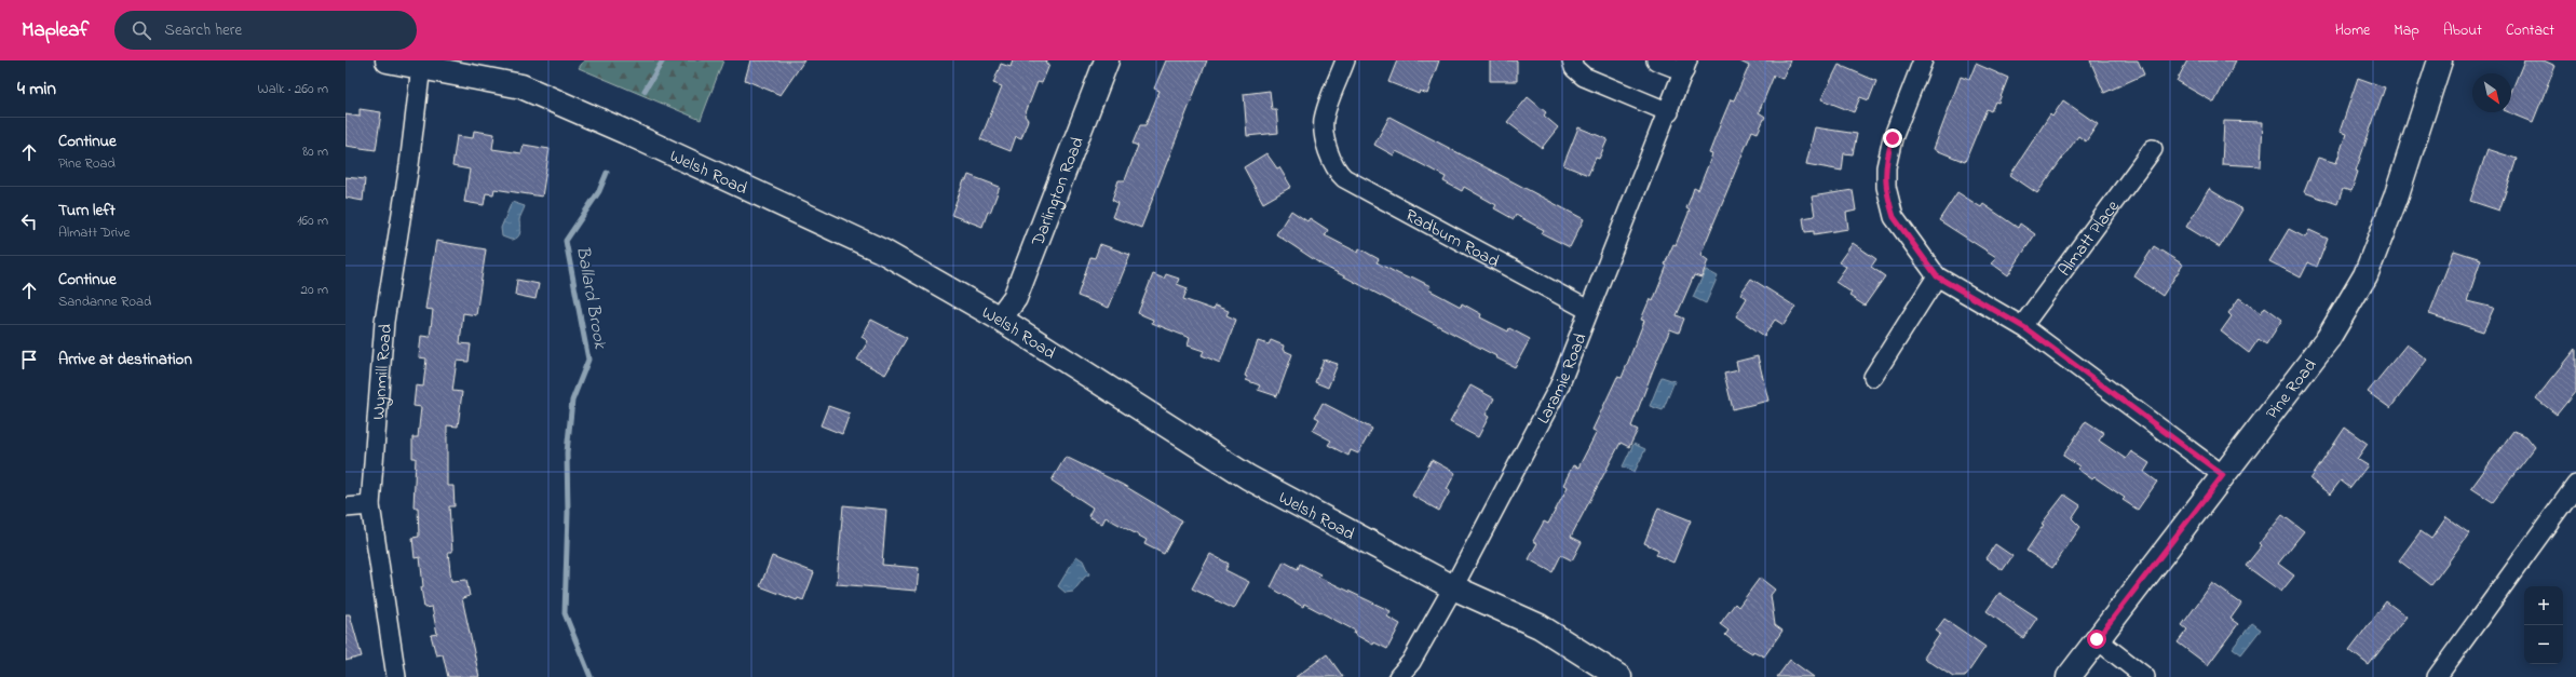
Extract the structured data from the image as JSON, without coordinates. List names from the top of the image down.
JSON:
{
  "streets": {
    "main road": ["Welsh Road", "Darlington Road", "Pine Road"],
    "street": [
      "Radburn Road",
      "Almatt Place",
      "Wynmill Road",
      "Laramie Road"
    ]
  },
  "crossings": [
    ["Welsh Road", "Darlington Road"],
    ["Welsh Road", "Wynmill Road"],
    ["Welsh Road", "Laramie Road"],
    ["Radburn Road", "Laramie Road"]
  ],
  "water": ["Ballard Brook"],
  "north": "bottom right",
  "page": {
    "header": "Mapleaf",
    "search": "Search here",
    "nav": [
      "Home",
      "Map",
      "About",
      "Contact"
    ],
    "heading": ["4 min", "Walk · 260 m"],
    "list": [
      ["Continue", "Pine Road", "80 m"],
      ["Turn left", "Almatt Drive", "160 m"],
      ["Continue", "Sandanne Road", "20 m"],
      "Arrive at destination"
    ],
    "map_buttons": ["+", "−"]
  }
}
